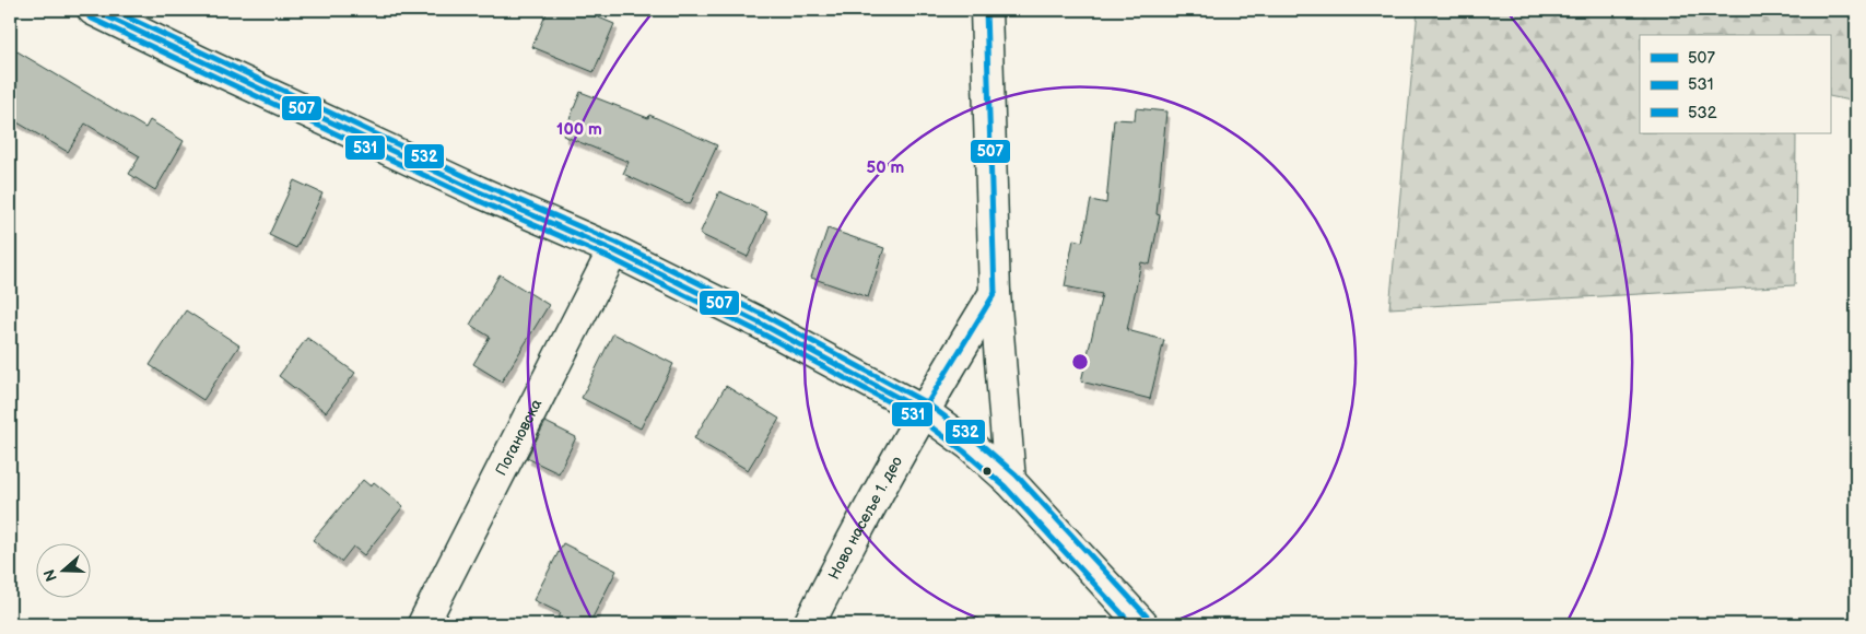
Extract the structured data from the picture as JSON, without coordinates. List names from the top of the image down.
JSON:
{
  "streets": {
    "street": ["Погановска", "Ново насеље 1. део"]
  },
  "lines": ["transit line 507", "transit line 532", "transit line 531"],
  "legend": ["507", "531", "532"],
  "north": "left",
  "rings": ["100 m", "50 m"]
}
